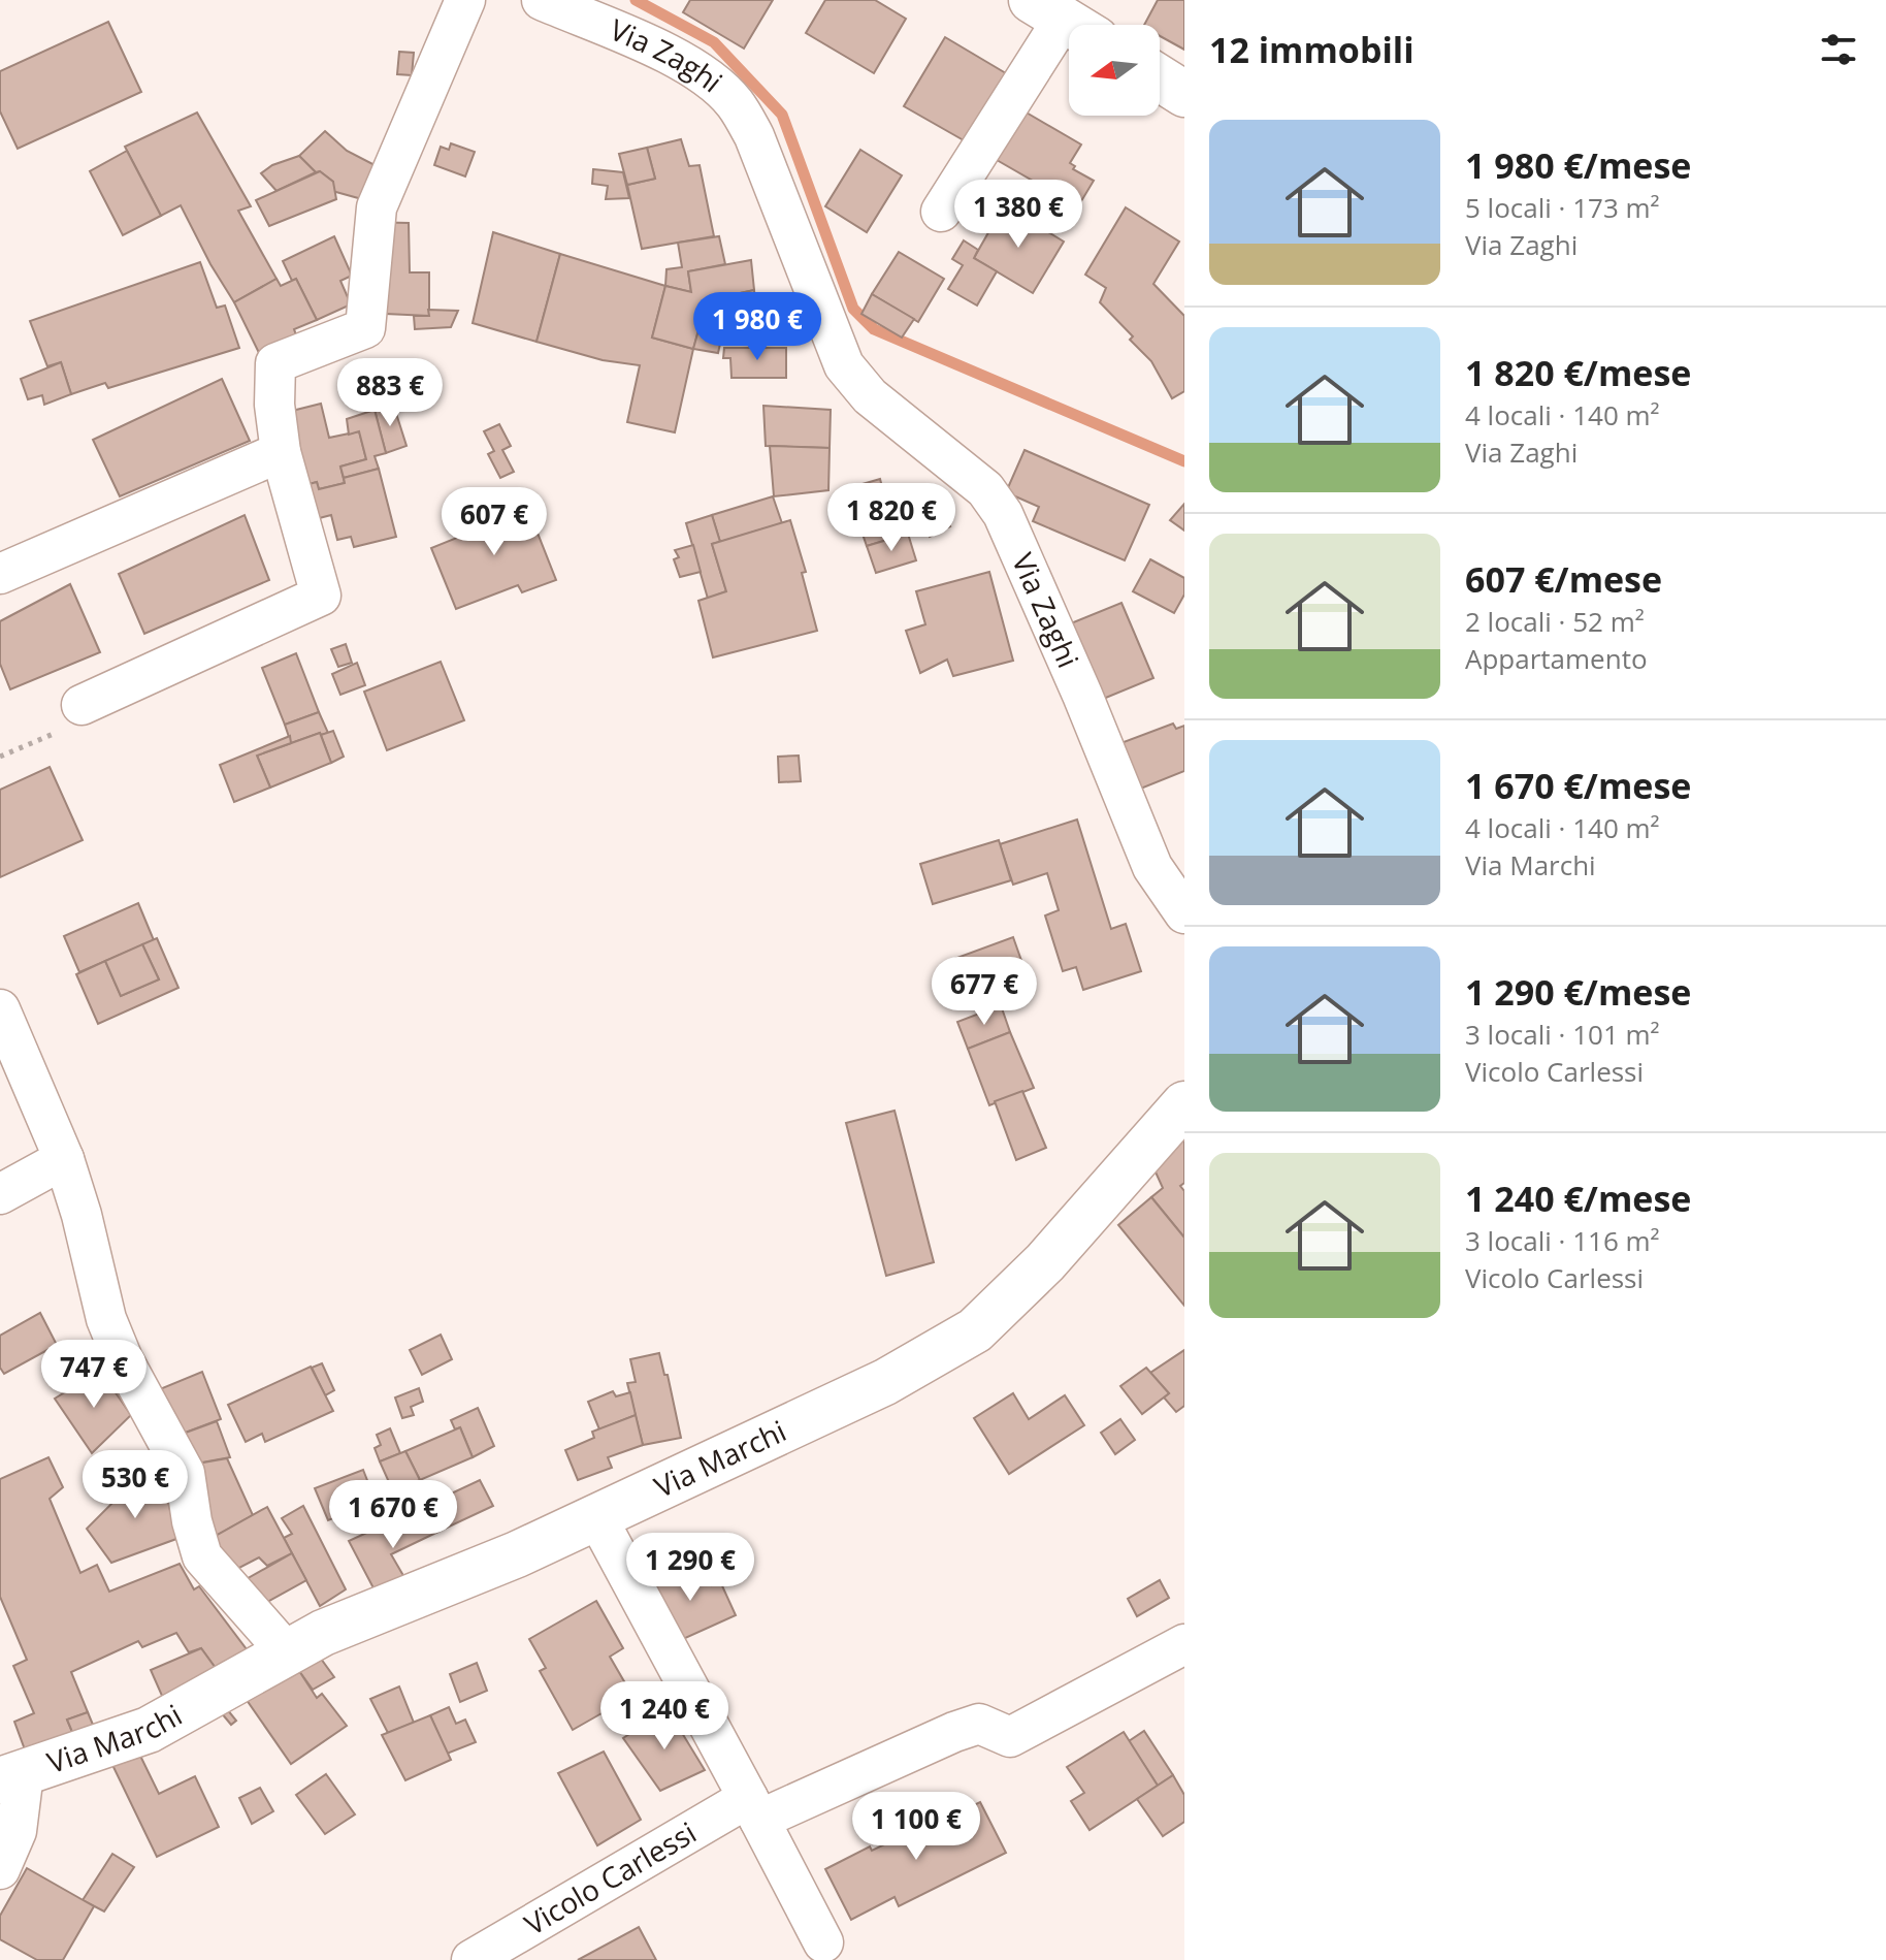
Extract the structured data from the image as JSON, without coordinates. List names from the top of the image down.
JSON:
{
  "streets": {
    "main road": ["Via Marchi"],
    "street": ["Via Zaghi", "Vicolo Carlessi"]
  },
  "north": "left",
  "page": {
    "heading": "12 immobili",
    "list": [
      {
        "name": "1 980 €/mese",
        "note": "5 locali · 173 m² · Via Zaghi"
      },
      {
        "name": "1 820 €/mese",
        "note": "4 locali · 140 m² · Via Zaghi"
      },
      {
        "name": "607 €/mese",
        "note": "2 locali · 52 m² · Appartamento"
      },
      {
        "name": "1 670 €/mese",
        "note": "4 locali · 140 m² · Via Marchi"
      },
      {
        "name": "1 290 €/mese",
        "note": "3 locali · 101 m² · Vicolo Carlessi"
      },
      {
        "name": "1 240 €/mese",
        "note": "3 locali · 116 m² · Vicolo Carlessi"
      }
    ],
    "price": [
      "1 380 €",
      "1 980 €",
      "883 €",
      "1 820 €",
      "607 €",
      "677 €",
      "747 €",
      "530 €",
      "1 670 €",
      "1 290 €",
      "1 240 €",
      "1 100 €"
    ]
  }
}
